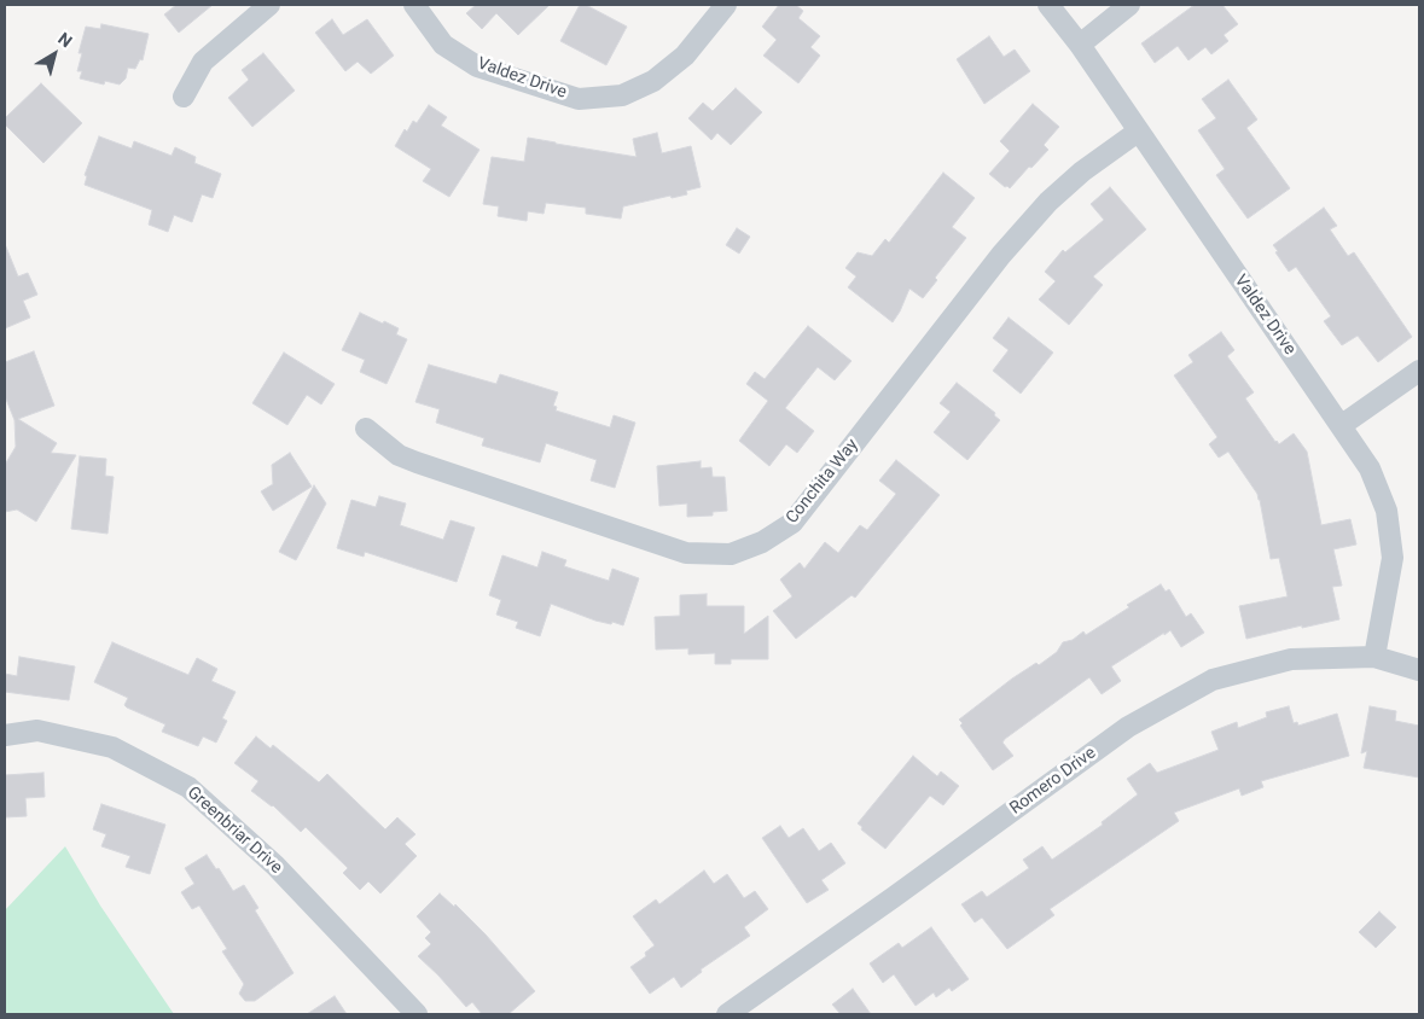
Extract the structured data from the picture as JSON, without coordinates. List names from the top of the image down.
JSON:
{
  "streets": {
    "street": [
      "Valdez Drive",
      "Conchita Way",
      "Romero Drive",
      "Greenbriar Drive"
    ]
  },
  "crossings": [
    ["Valdez Drive", "Conchita Way"],
    ["Valdez Drive", "Romero Drive"]
  ],
  "north": "top right"
}
